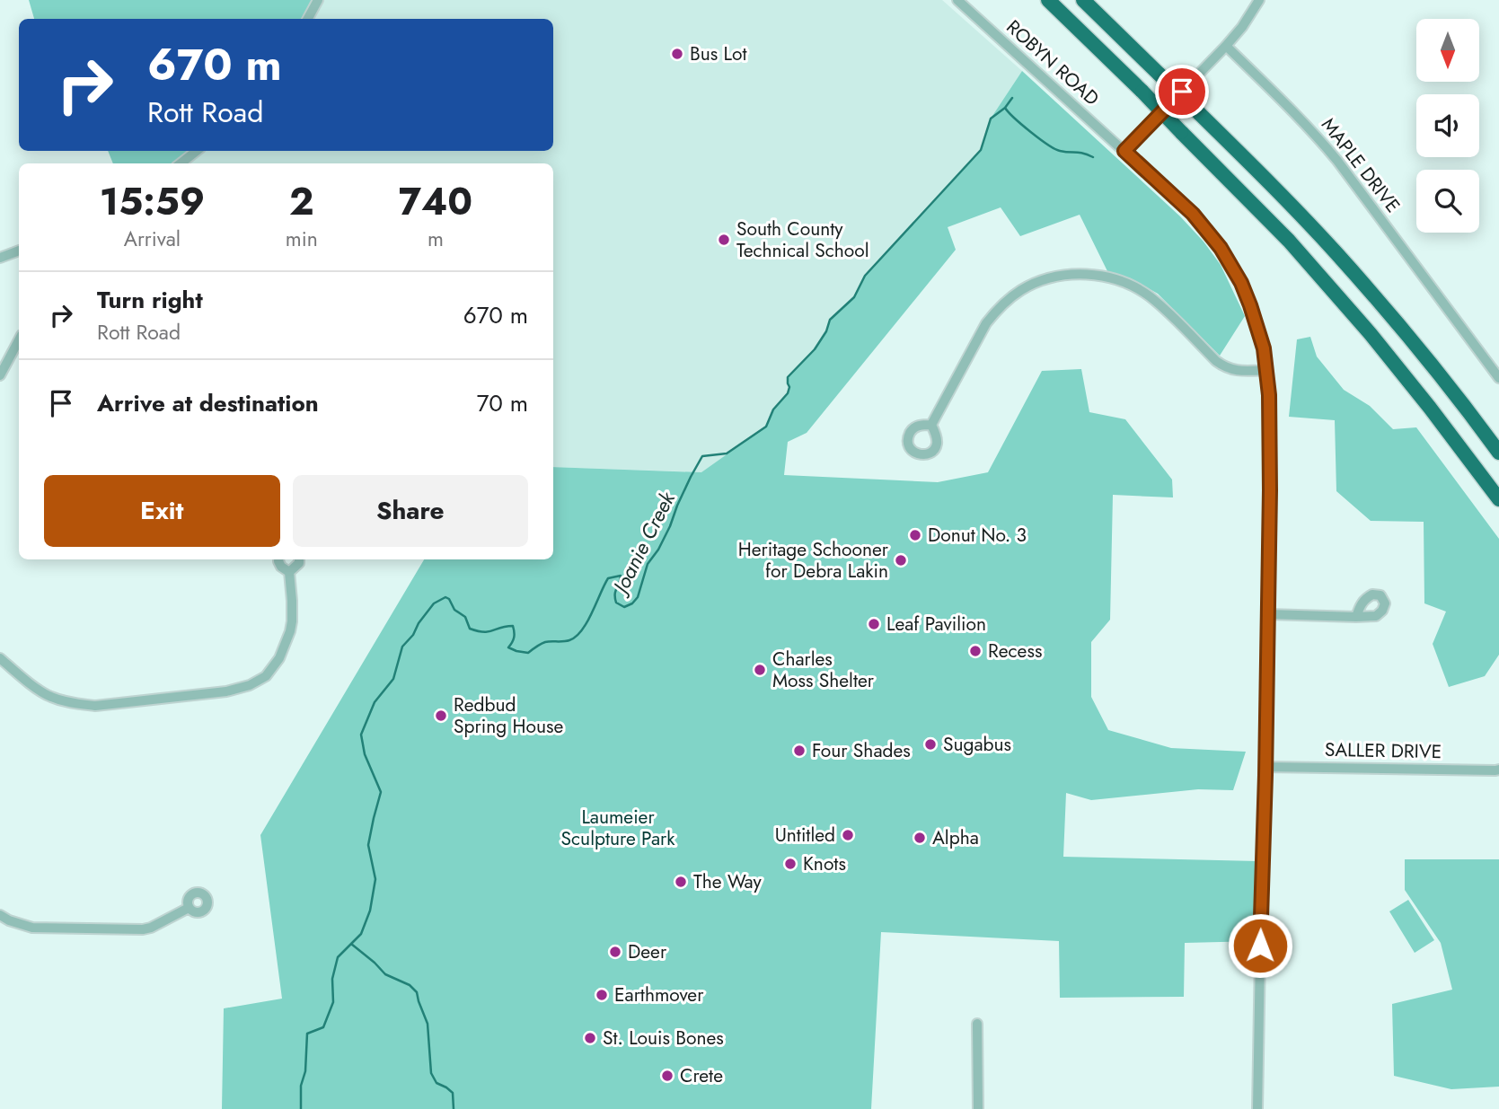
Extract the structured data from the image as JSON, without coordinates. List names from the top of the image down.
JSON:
{
  "streets": {
    "street": ["ROBYN ROAD", "MAPLE DRIVE", "SALLER DRIVE"]
  },
  "crossings": [
    ["ROBYN ROAD", "SALLER DRIVE"]
  ],
  "water": ["Joanie Creek"],
  "parks": ["Laumeier Sculpture Park"],
  "places": [
    "Bus Lot",
    "South County Technical School",
    "Donut No. 3",
    "Heritage Schooner for Debra Lakin",
    "Leaf Pavilion",
    "Recess",
    "Charles Moss Shelter",
    "Redbud Spring House",
    "Sugabus",
    "Four Shades",
    "Untitled",
    "Alpha",
    "Knots",
    "The Way",
    "Deer",
    "Earthmover",
    "St. Louis Bones",
    "Crete"
  ],
  "north": "bottom",
  "page": {
    "turn": ["670 m", "Rott Road"],
    "eta": [
      "15:59",
      "Arrival",
      "2",
      "min",
      "740",
      "m"
    ],
    "list": [
      {
        "name": "Turn right",
        "note": "Rott Road",
        "value": "670 m"
      },
      {
        "name": "Arrive at destination",
        "value": "70 m"
      }
    ],
    "buttons": ["Exit", "Share"]
  }
}
